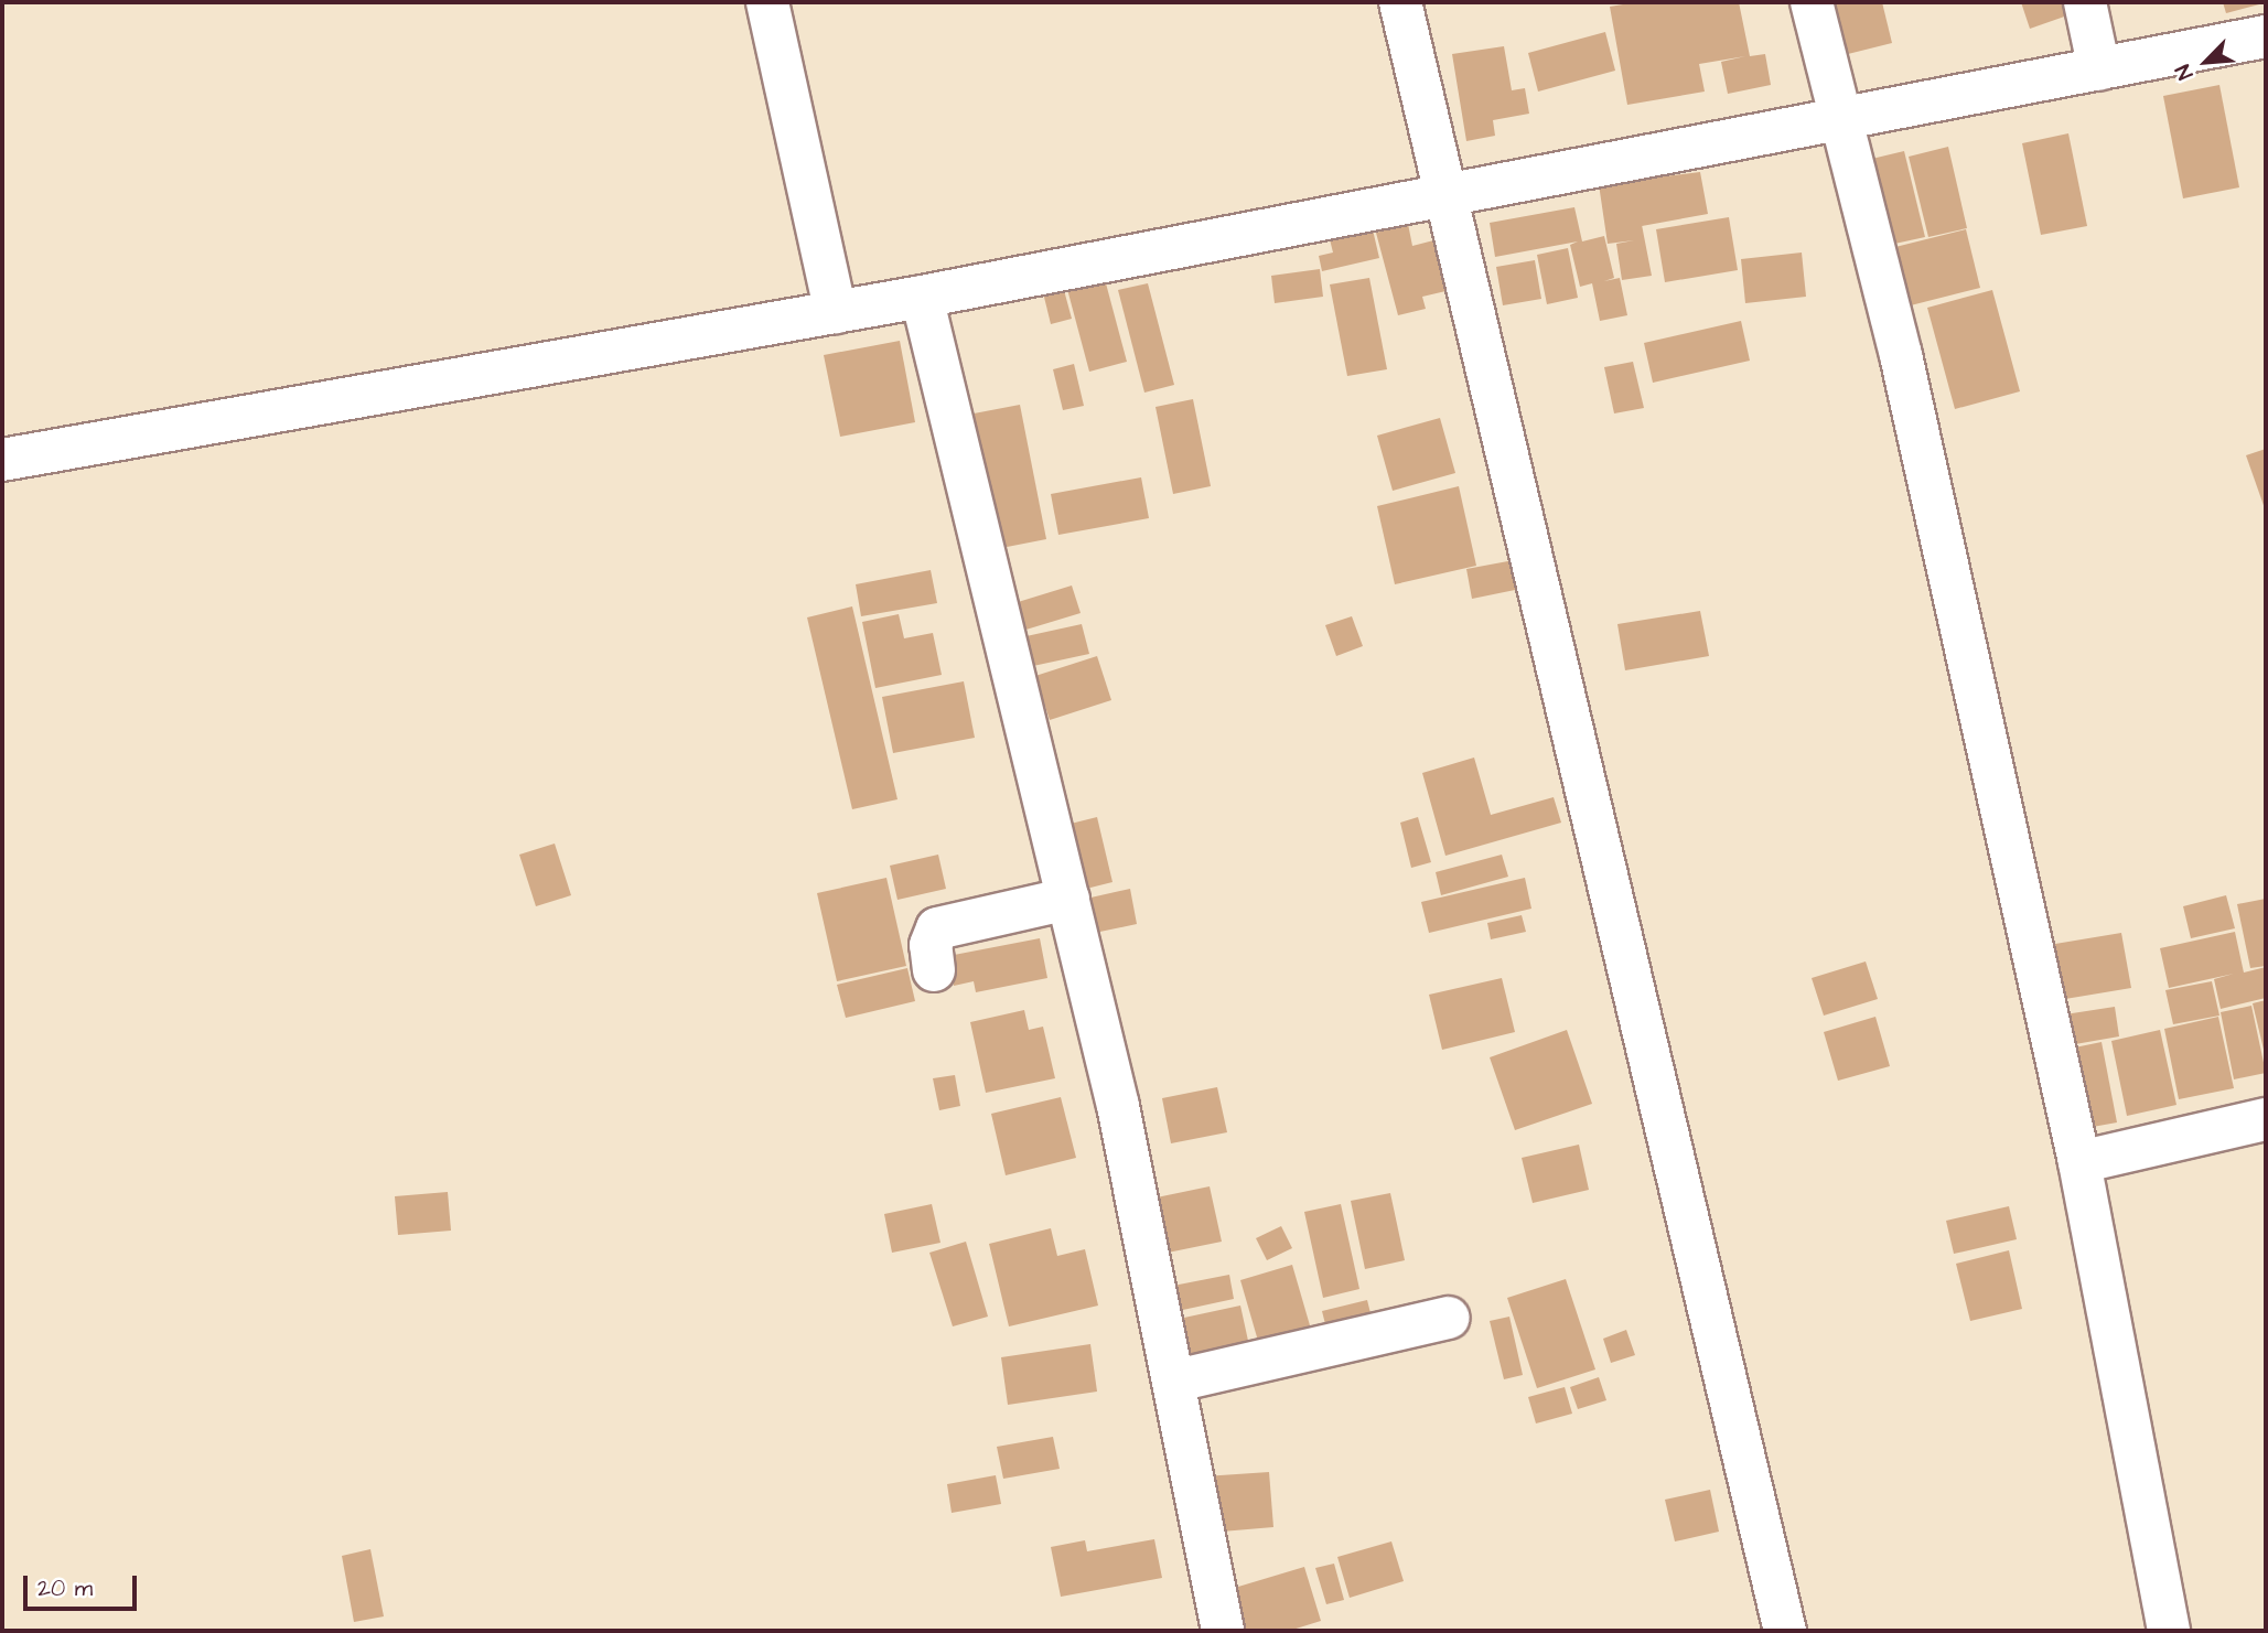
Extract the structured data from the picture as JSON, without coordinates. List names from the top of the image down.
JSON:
{
  "scale_bar": "20 m",
  "north": "bottom left"
}
